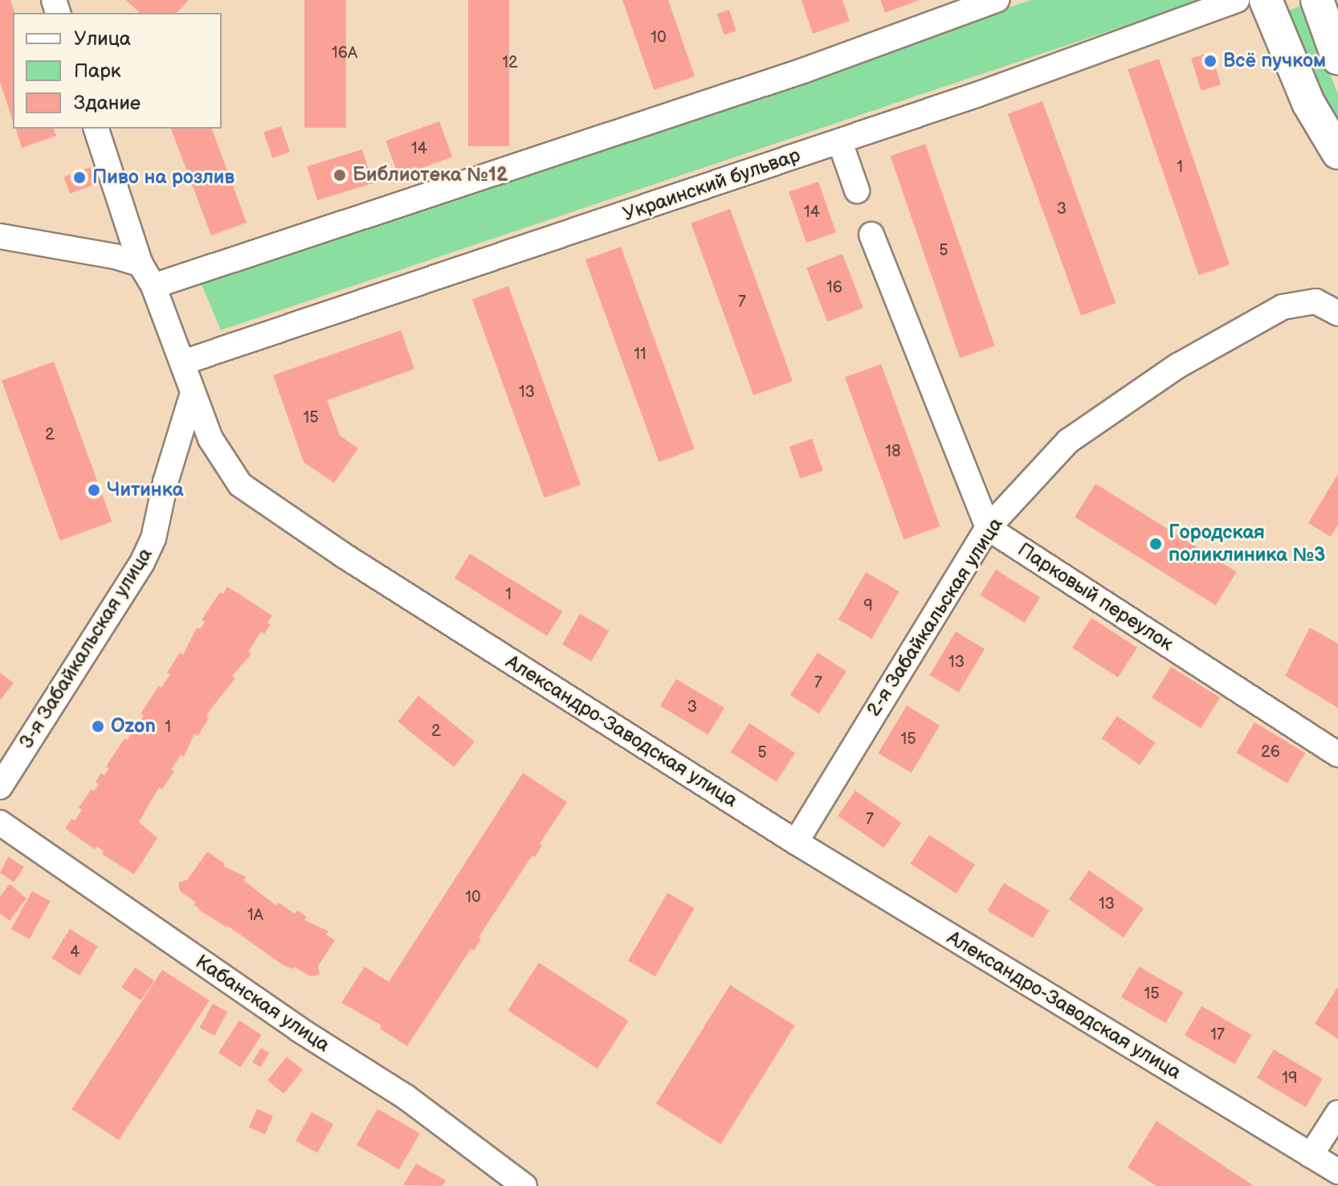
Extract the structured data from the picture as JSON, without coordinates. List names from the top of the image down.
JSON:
{
  "streets": {
    "street": [
      "Украинский бульвар",
      "Парковый переулок",
      "2-я Забайкальская улица",
      "3-я Забайкальская улица",
      "Александро-Заводская улица",
      "Кабанская улица"
    ]
  },
  "crossings": [
    ["Украинский бульвар", "Александро-Заводская улица"],
    ["Парковый переулок", "2-я Забайкальская улица"],
    ["2-я Забайкальская улица", "Александро-Заводская улица"],
    ["3-я Забайкальская улица", "Александро-Заводская улица"]
  ],
  "places": [
    "Всё пучком",
    "Библиотека №12",
    "Пиво на розлив",
    "Читинка",
    "Городская поликлиника №3",
    "Ozon"
  ],
  "house_numbers": [
    "10",
    "16А",
    "12",
    "14",
    "1",
    "3",
    "14",
    "5",
    "16",
    "7",
    "11",
    "13",
    "15",
    "2",
    "18",
    "1",
    "9",
    "13",
    "7",
    "3",
    "1",
    "2",
    "15",
    "26",
    "5",
    "7",
    "10",
    "13",
    "1А",
    "4",
    "15",
    "17",
    "19"
  ],
  "legend": ["Улица", "Парк", "Здание"]
}
